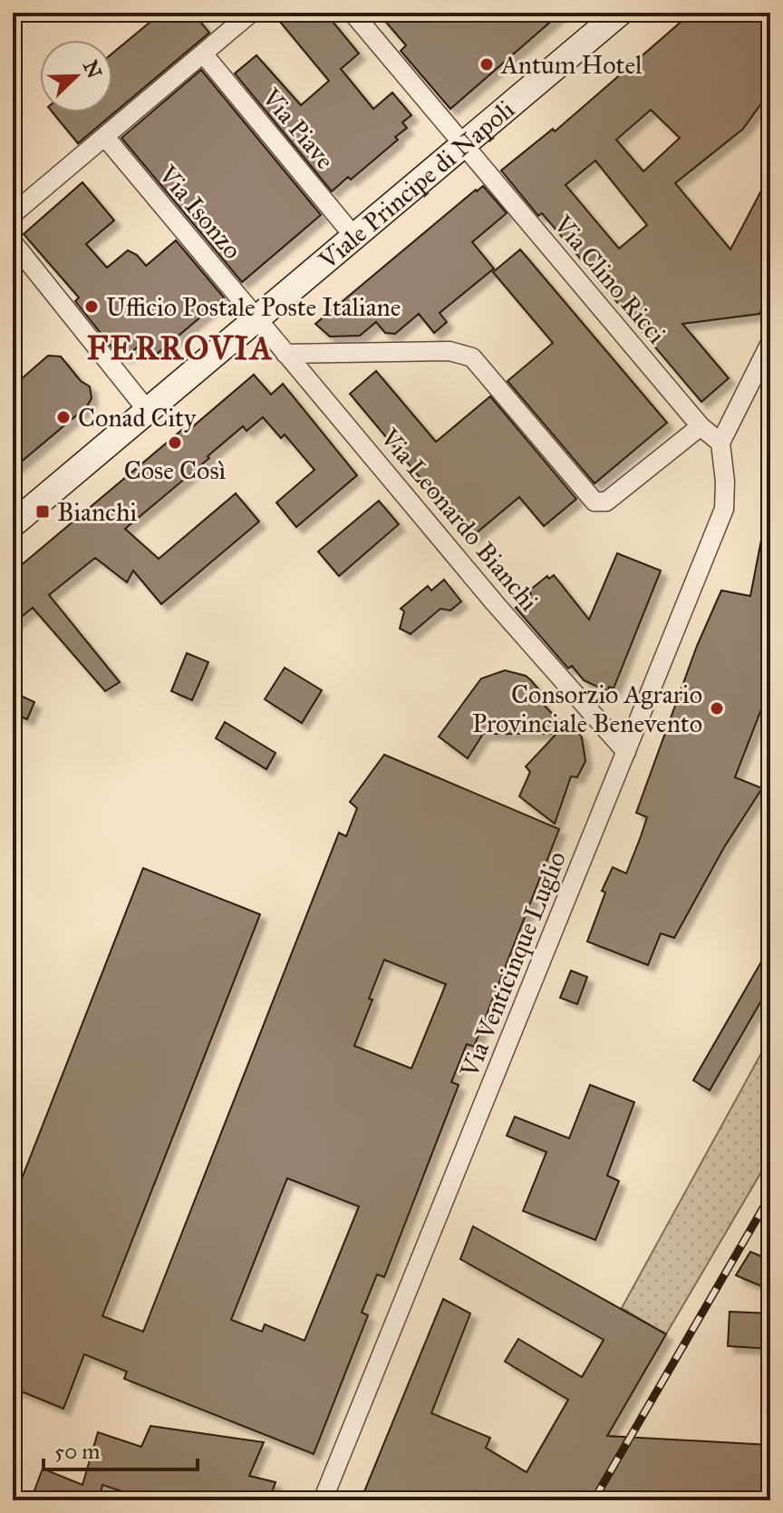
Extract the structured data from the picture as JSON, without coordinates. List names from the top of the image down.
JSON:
{
  "streets": {
    "street": [
      "Via Piave",
      "Viale Principe di Napoli",
      "Via Isonzo",
      "Via Clino Ricci",
      "Via Leonardo Bianchi",
      "Via Venticinque Luglio"
    ]
  },
  "crossings": [
    ["Via Piave", "Viale Principe di Napoli"],
    ["Viale Principe di Napoli", "Via Isonzo"],
    ["Viale Principe di Napoli", "Via Clino Ricci"],
    ["Viale Principe di Napoli", "Via Leonardo Bianchi"],
    ["Via Isonzo", "Via Leonardo Bianchi"],
    ["Via Clino Ricci", "Via Venticinque Luglio"],
    ["Via Leonardo Bianchi", "Via Venticinque Luglio"]
  ],
  "districts": ["FERROVIA"],
  "places": {
    "other": [
      "Antum Hotel",
      "Ufficio Postale Poste Italiane",
      "Conad City",
      "Cose Così",
      "Consorzio Agrario Provinciale Benevento"
    ],
    "transit": ["Bianchi"]
  },
  "scale_bar": "50 m",
  "north": "top right"
}
